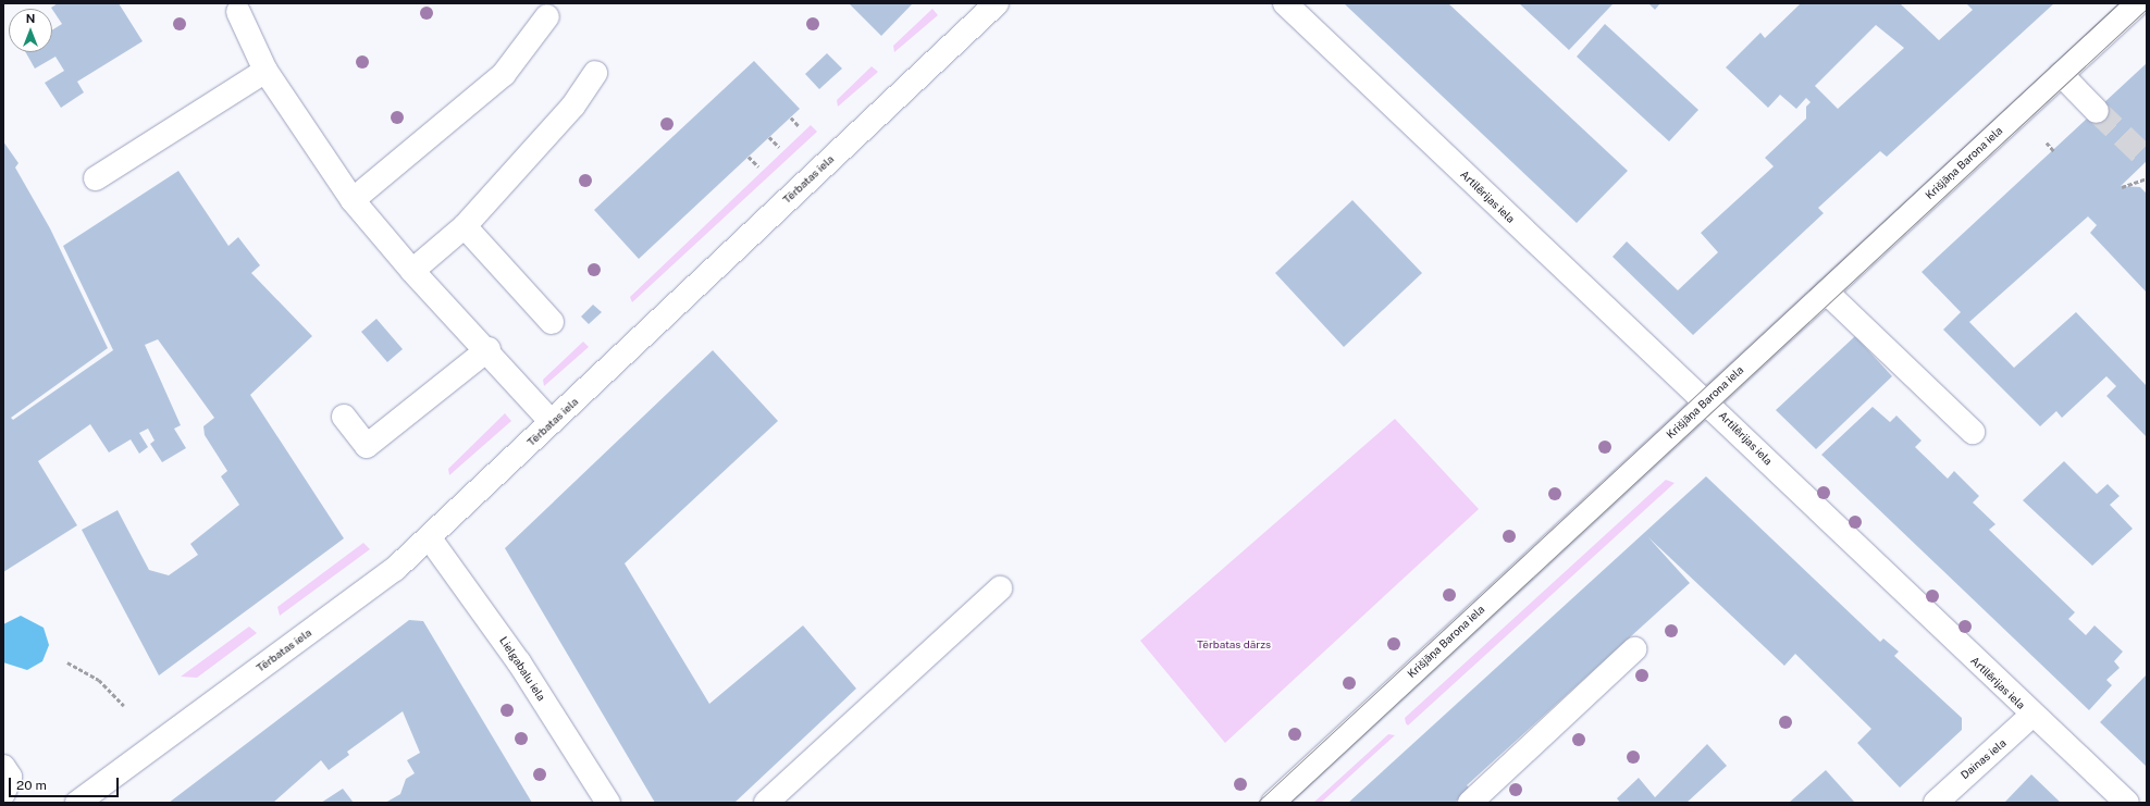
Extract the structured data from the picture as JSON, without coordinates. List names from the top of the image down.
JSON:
{
  "streets": {
    "street": [
      "Krišjāņa Barona iela",
      "Tērbatas iela",
      "Artilērijas iela",
      "Lielgabalu iela",
      "Dainas iela"
    ]
  },
  "crossings": [
    ["Krišjāņa Barona iela", "Artilērijas iela"],
    ["Tērbatas iela", "Lielgabalu iela"],
    ["Artilērijas iela", "Dainas iela"]
  ],
  "parks": ["Tērbatas dārzs"],
  "scale_bar": "20 m",
  "north": "top"
}
